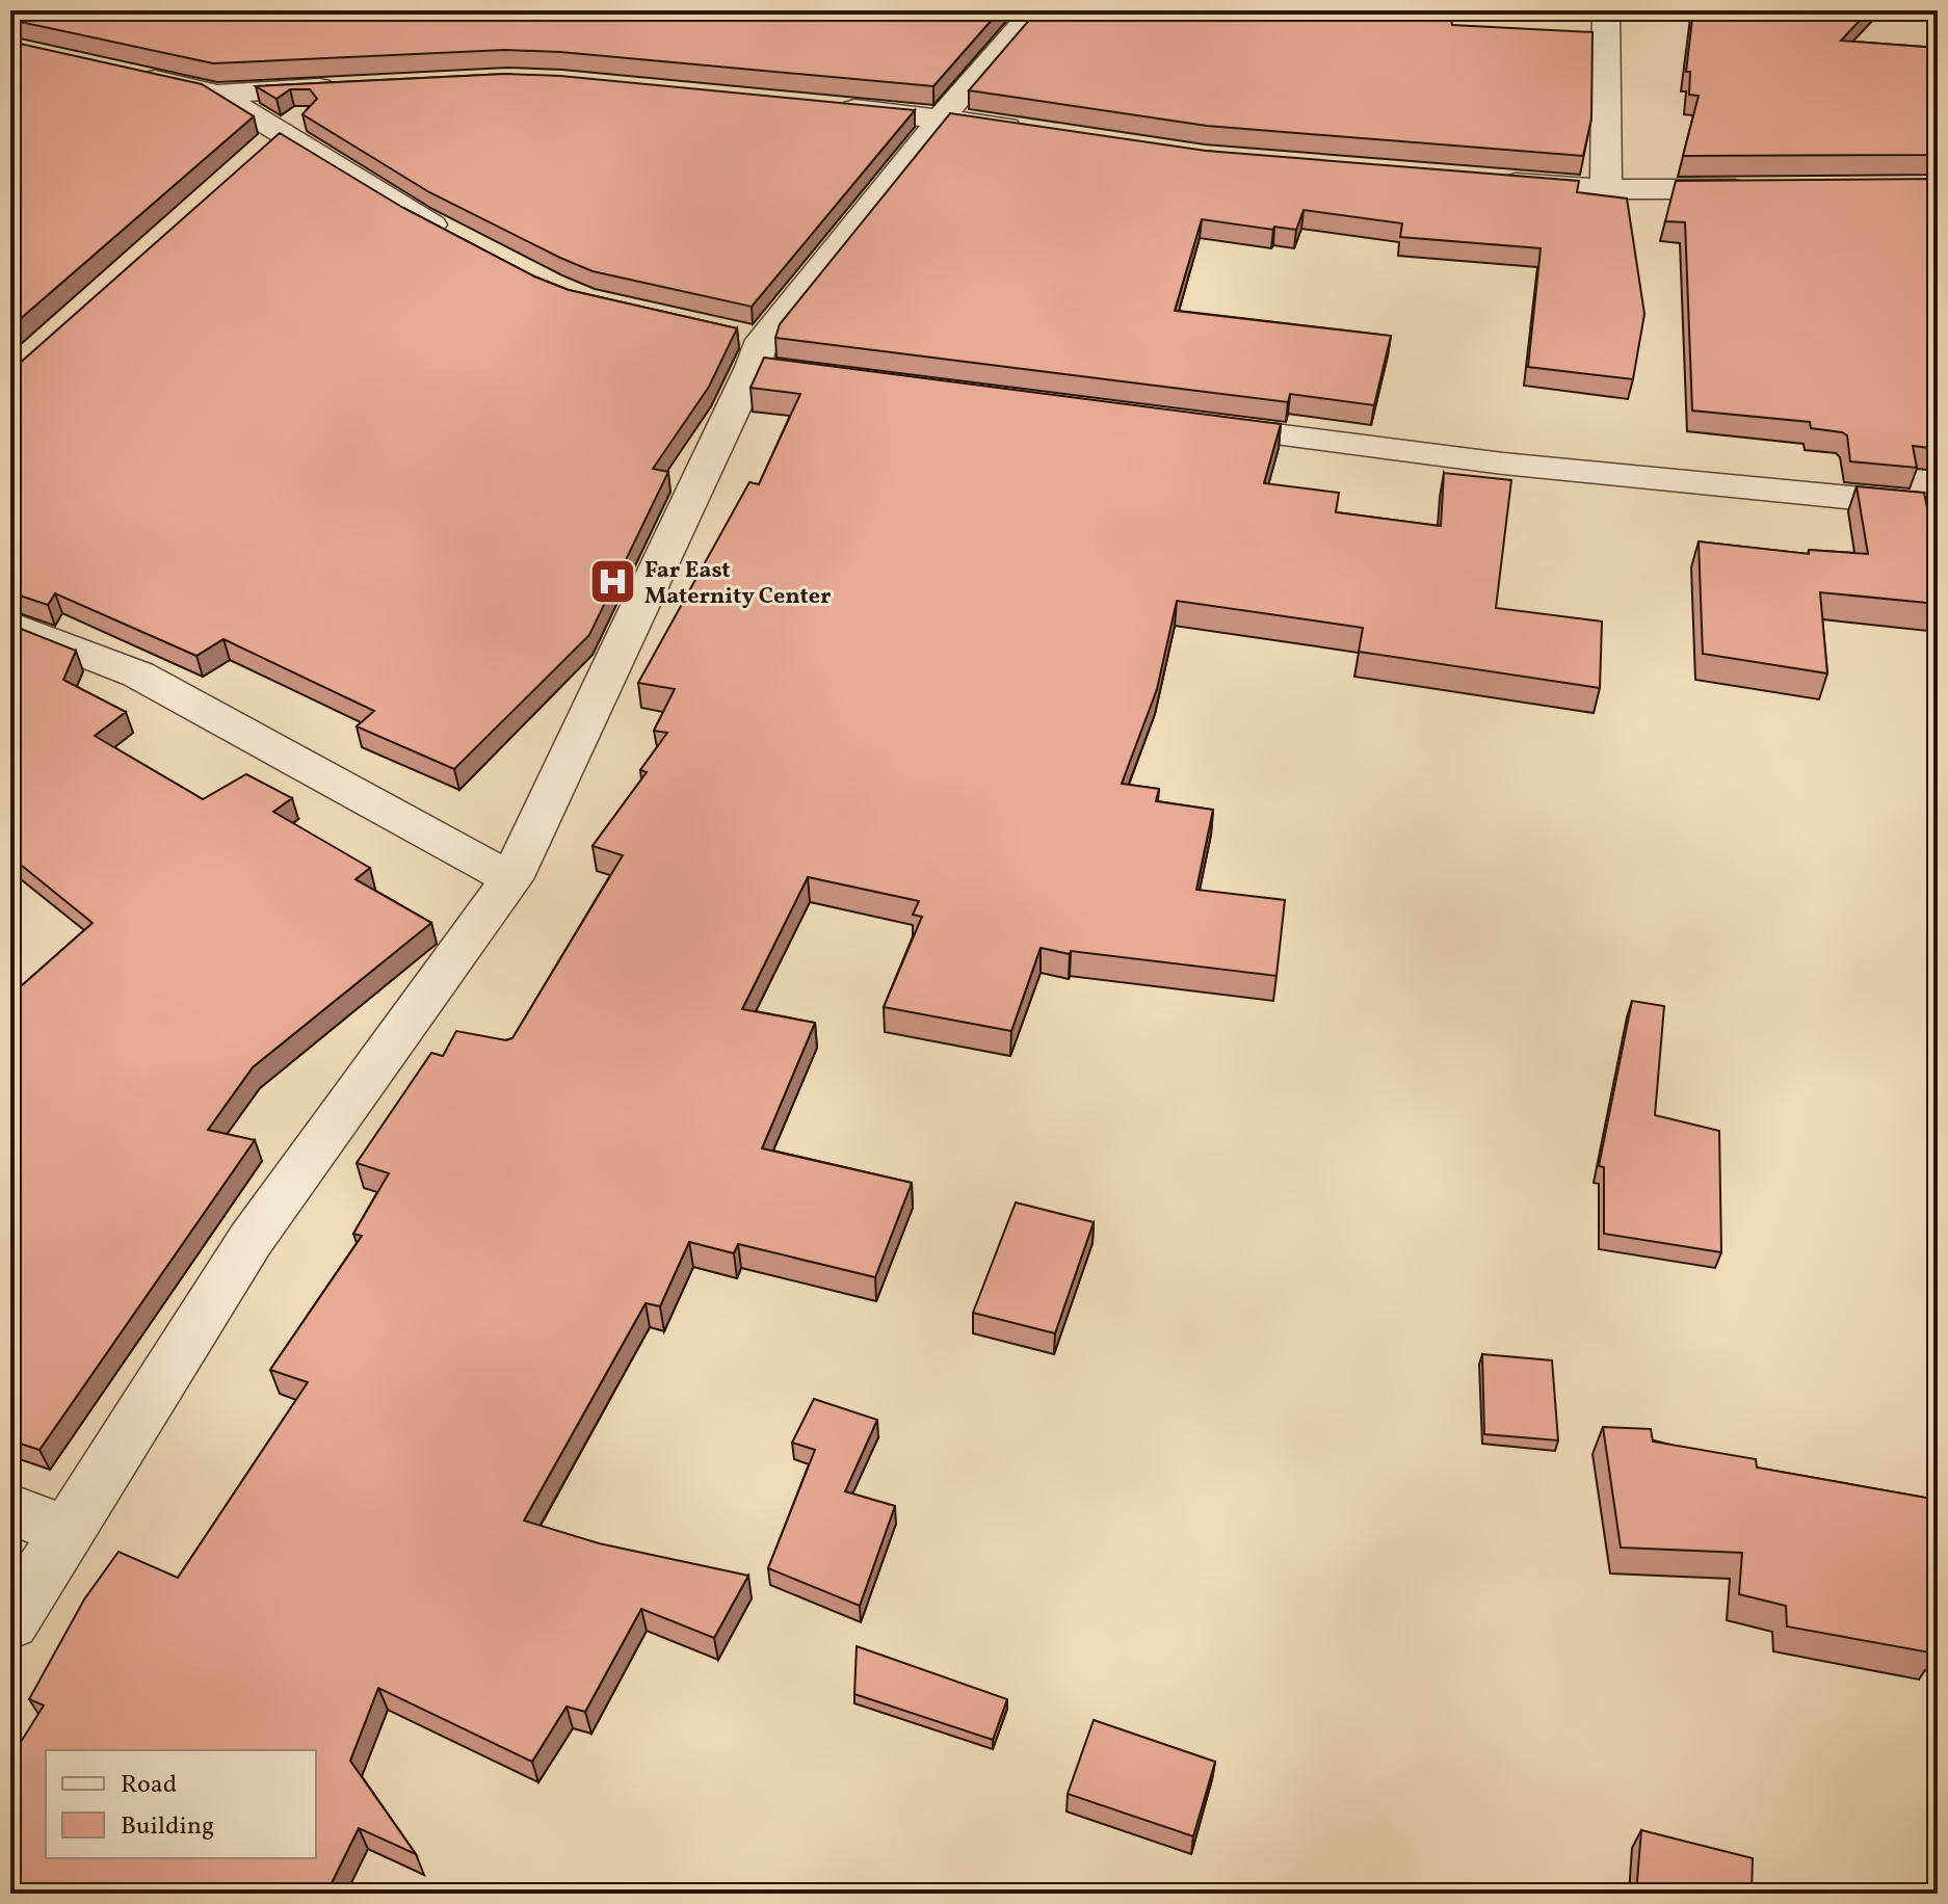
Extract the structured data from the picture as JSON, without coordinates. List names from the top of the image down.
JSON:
{
  "places": {
    "hospital": ["Far East Maternity Center"]
  },
  "legend": ["Road", "Building"]
}
